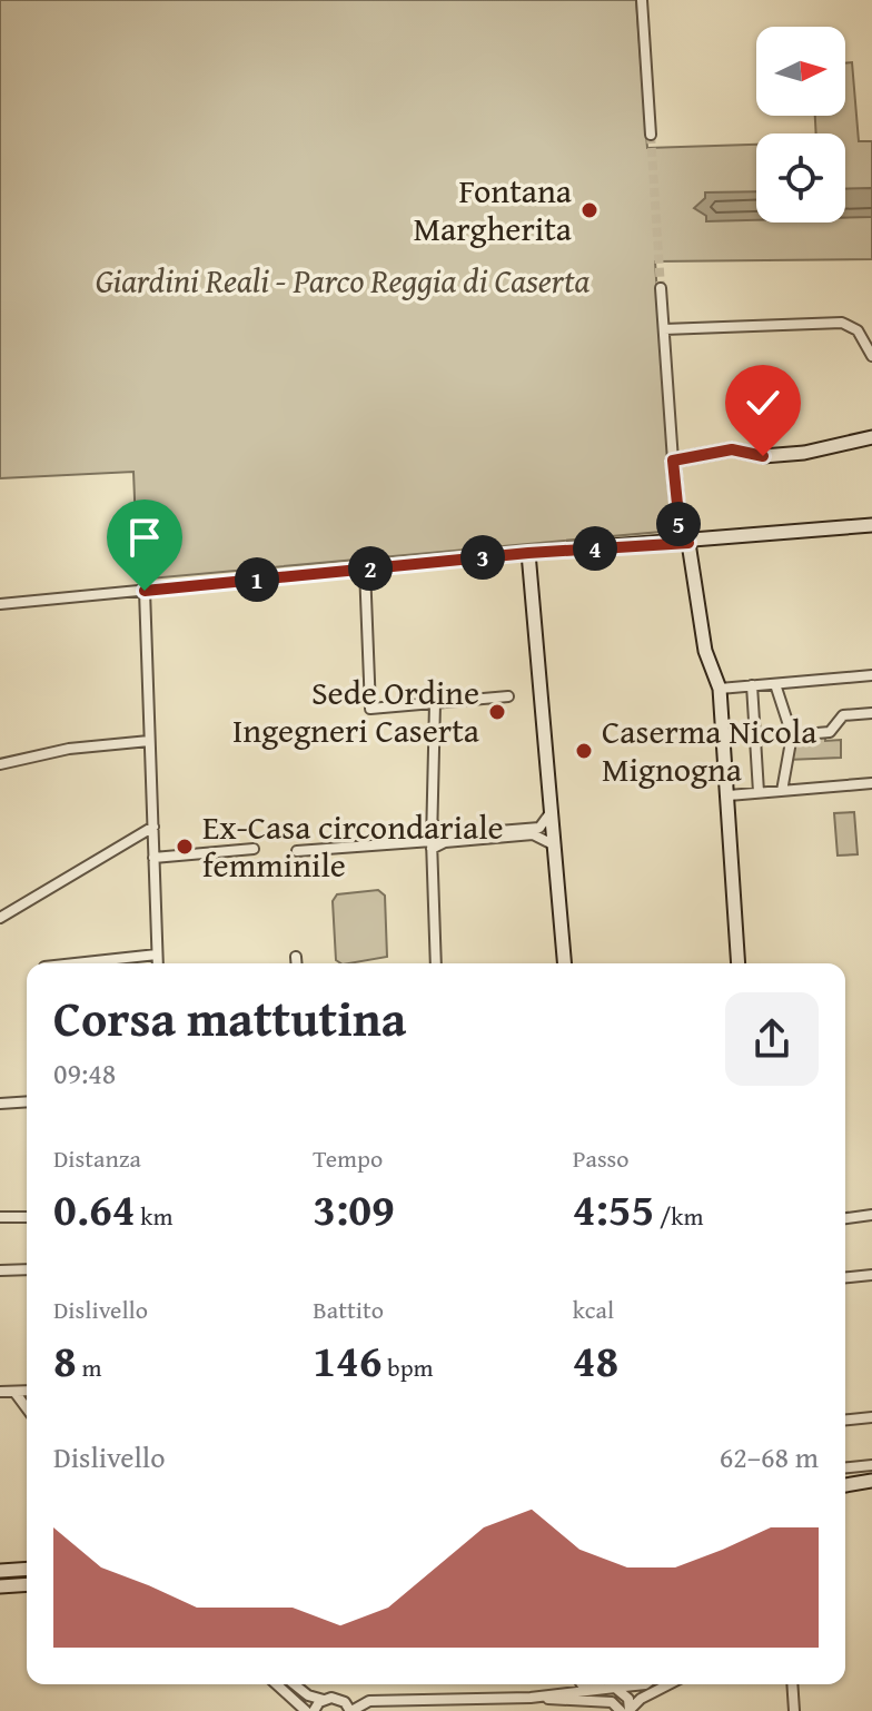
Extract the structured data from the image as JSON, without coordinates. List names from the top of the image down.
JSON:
{
  "parks": ["Giardini Reali - Parco Reggia di Caserta"],
  "places": [
    "Fontana Margherita",
    "Sede Ordine Ingegneri Caserta",
    "Caserma Nicola Mignogna",
    "Ex-Casa circondariale femminile"
  ],
  "north": "right",
  "page": {
    "pins": [
      "5",
      "4",
      "3",
      "2",
      "1"
    ],
    "heading": ["Corsa mattutina", "09:48"],
    "stats": [
      ["Distanza", "0.64 km"],
      ["Tempo", "3:09"],
      ["Passo", "4:55 /km"],
      ["Dislivello", "8 m"],
      ["Battito", "146 bpm"],
      ["kcal", "48"]
    ],
    "chart": ["Dislivello", "62–68 m"]
  }
}
